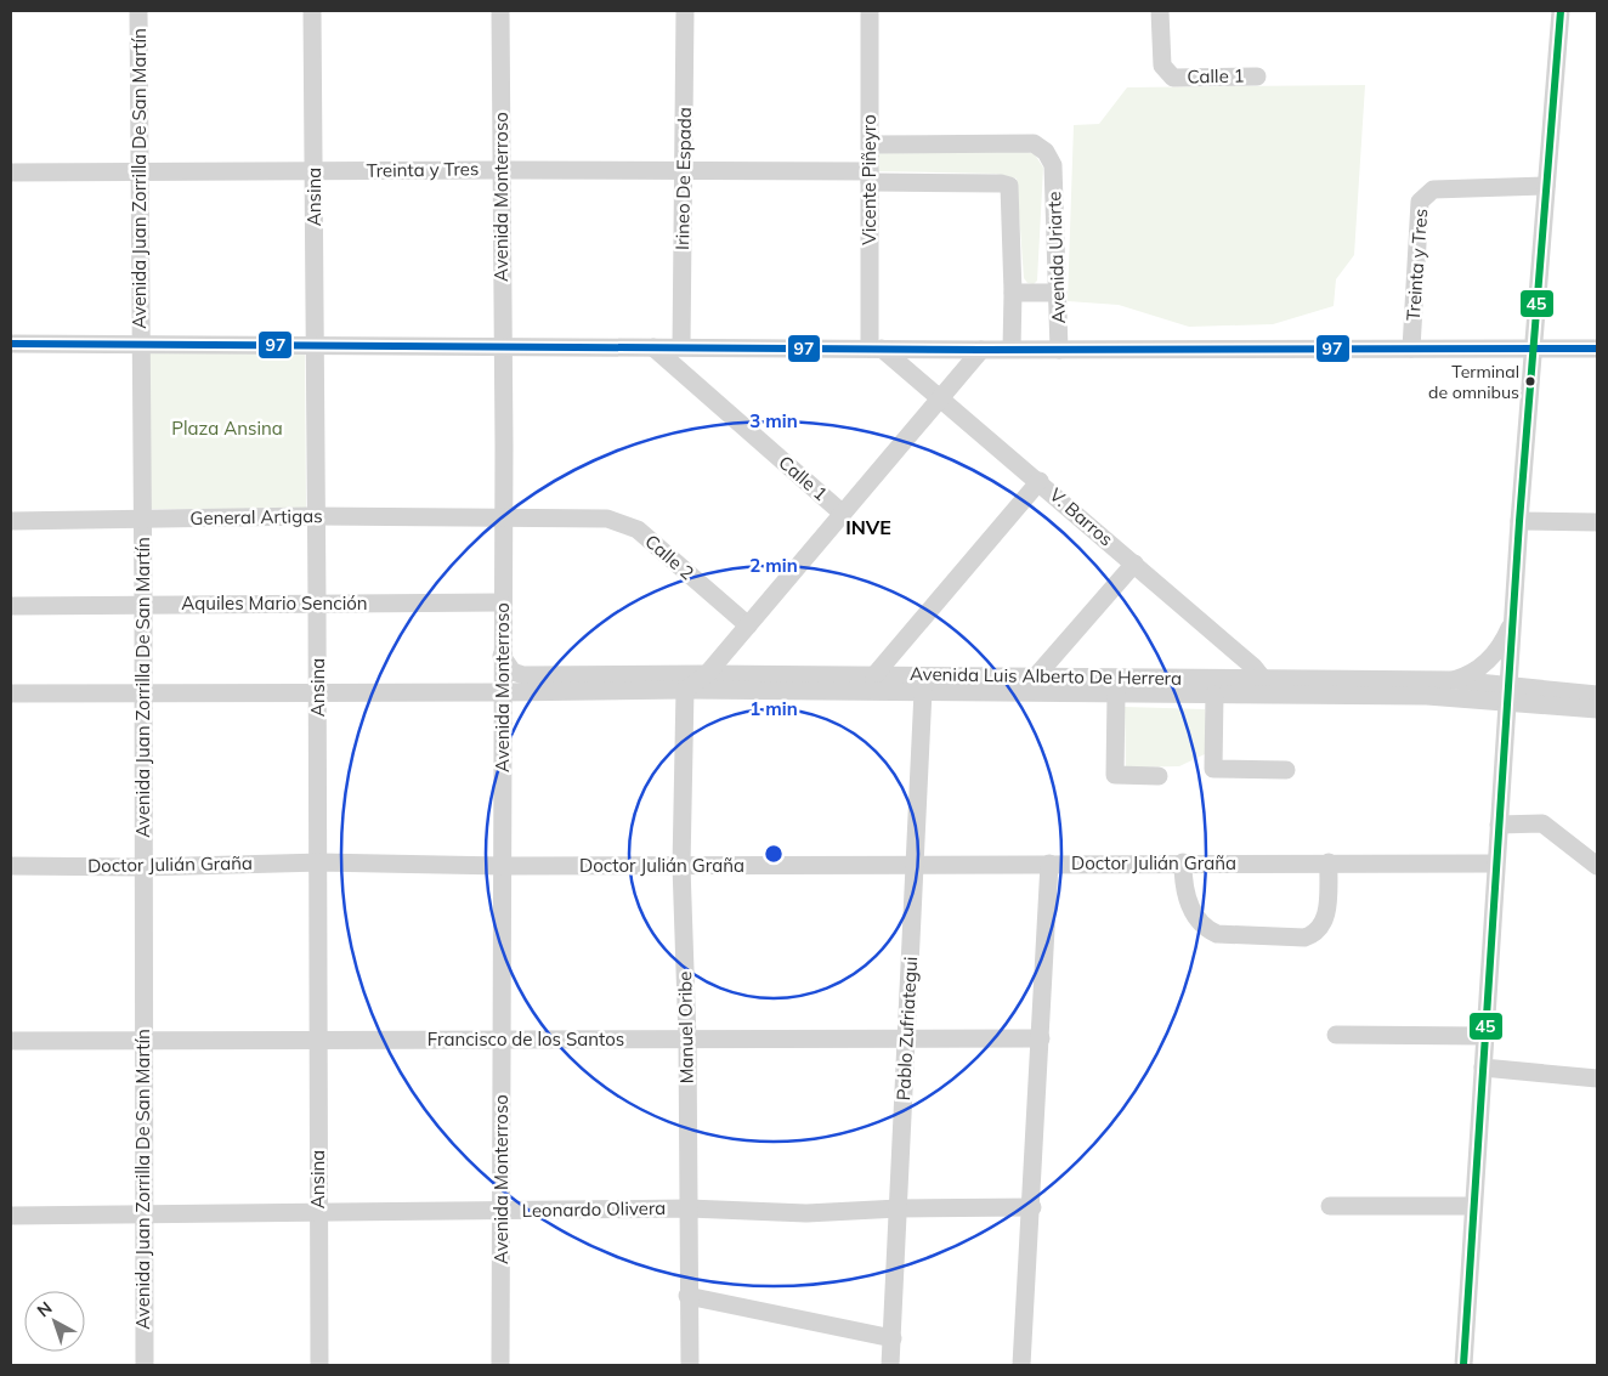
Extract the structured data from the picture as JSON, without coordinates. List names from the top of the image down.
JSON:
{
  "streets": {
    "street": [
      "Calle 1",
      "Treinta y Tres",
      "Avenida Juan Zorrilla De San Martín",
      "Irineo De Espada",
      "Vicente Piñeyro",
      "Ansina",
      "Avenida Monterroso",
      "Avenida Uriarte",
      "General Artigas",
      "V. Barros",
      "Calle 2",
      "Aquiles Mario Sención",
      "Avenida Luis Alberto De Herrera",
      "Doctor Julián Graña",
      "Manuel Oribe",
      "Pablo Zufriategui",
      "Francisco de los Santos",
      "Leonardo Olivera"
    ]
  },
  "crossings": [
    ["Treinta y Tres", "Avenida Juan Zorrilla De San Martín"],
    ["Treinta y Tres", "Irineo De Espada"],
    ["Treinta y Tres", "Vicente Piñeyro"],
    ["Treinta y Tres", "Ansina"],
    ["Treinta y Tres", "Avenida Monterroso"],
    ["Avenida Juan Zorrilla De San Martín", "General Artigas"],
    ["Avenida Juan Zorrilla De San Martín", "Aquiles Mario Sención"],
    ["Avenida Juan Zorrilla De San Martín", "Avenida Luis Alberto De Herrera"],
    ["Avenida Juan Zorrilla De San Martín", "Doctor Julián Graña"],
    ["Avenida Juan Zorrilla De San Martín", "Francisco de los Santos"],
    ["Avenida Juan Zorrilla De San Martín", "Leonardo Olivera"],
    ["Vicente Piñeyro", "Avenida Uriarte"],
    ["Vicente Piñeyro", "V. Barros"],
    ["Ansina", "General Artigas"],
    ["Ansina", "Aquiles Mario Sención"],
    ["Ansina", "Avenida Luis Alberto De Herrera"],
    ["Ansina", "Doctor Julián Graña"],
    ["Ansina", "Francisco de los Santos"],
    ["Ansina", "Leonardo Olivera"],
    ["Avenida Monterroso", "General Artigas"],
    ["Avenida Monterroso", "Calle 2"],
    ["Avenida Monterroso", "Aquiles Mario Sención"],
    ["Avenida Monterroso", "Avenida Luis Alberto De Herrera"],
    ["Avenida Monterroso", "Doctor Julián Graña"],
    ["Avenida Monterroso", "Francisco de los Santos"],
    ["Avenida Monterroso", "Leonardo Olivera"],
    ["General Artigas", "Calle 2"],
    ["V. Barros", "Avenida Luis Alberto De Herrera"],
    ["Avenida Luis Alberto De Herrera", "Manuel Oribe"],
    ["Avenida Luis Alberto De Herrera", "Pablo Zufriategui"],
    ["Doctor Julián Graña", "Manuel Oribe"],
    ["Doctor Julián Graña", "Pablo Zufriategui"],
    ["Manuel Oribe", "Francisco de los Santos"],
    ["Manuel Oribe", "Leonardo Olivera"],
    ["Pablo Zufriategui", "Francisco de los Santos"],
    ["Pablo Zufriategui", "Leonardo Olivera"]
  ],
  "districts": ["INVE"],
  "parks": ["Plaza Ansina"],
  "places": ["Terminal de omnibus"],
  "lines": ["transit line 45", "transit line 97"],
  "north": "top left",
  "rings": ["3 min", "2 min", "1 min"]
}
